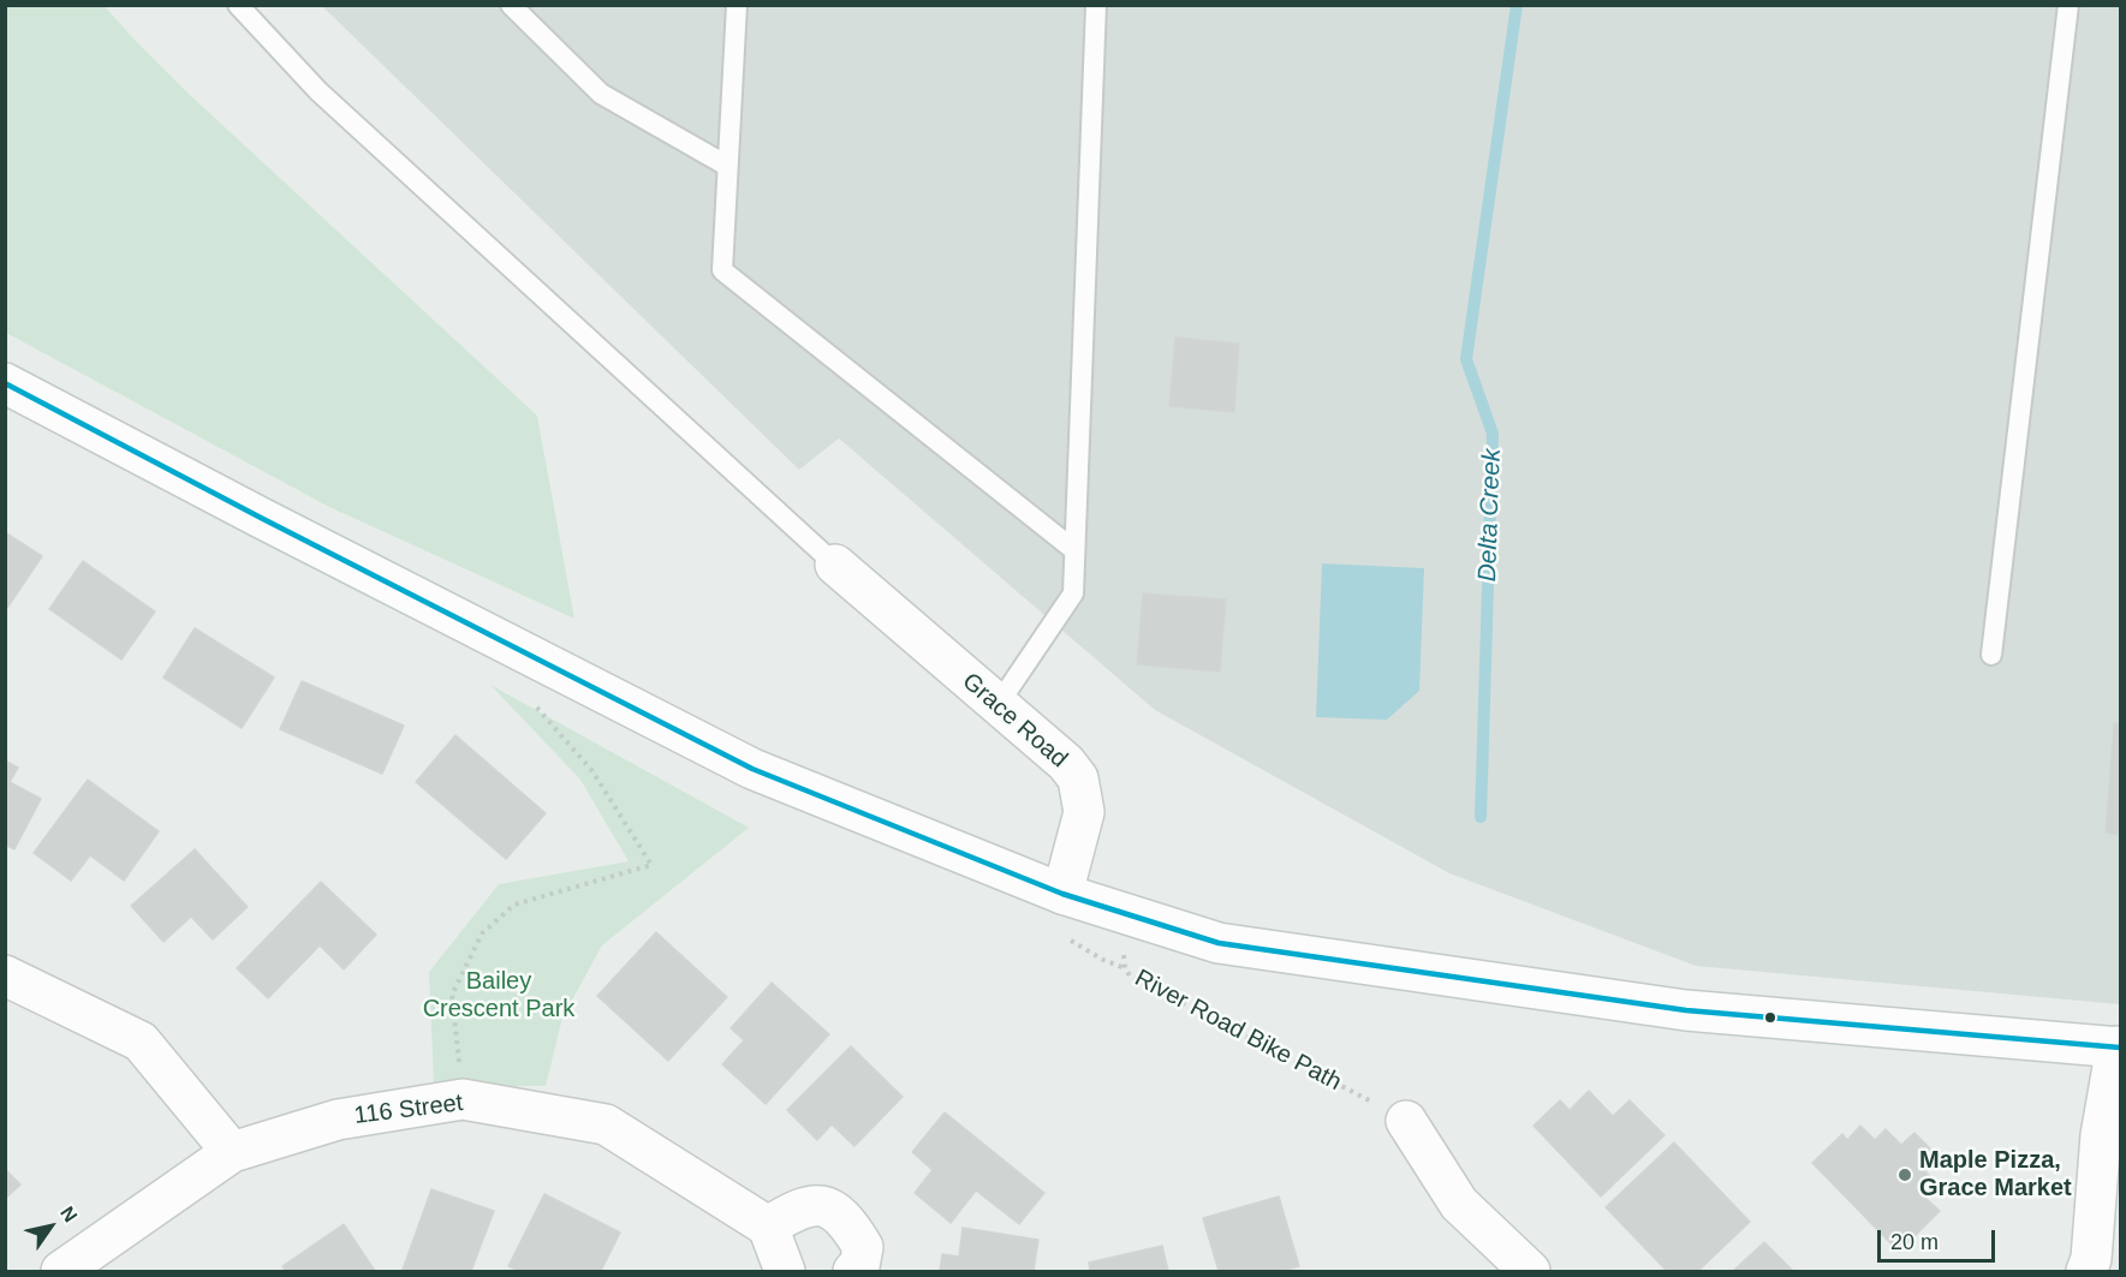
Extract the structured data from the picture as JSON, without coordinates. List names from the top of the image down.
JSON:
{
  "streets": {
    "street": ["Grace Road", "116 Street"],
    "path": ["River Road Bike Path"]
  },
  "water": ["Delta Creek"],
  "parks": ["Bailey Crescent Park"],
  "places": ["Maple Pizza, Grace Market"],
  "scale_bar": "20 m",
  "north": "top right"
}
